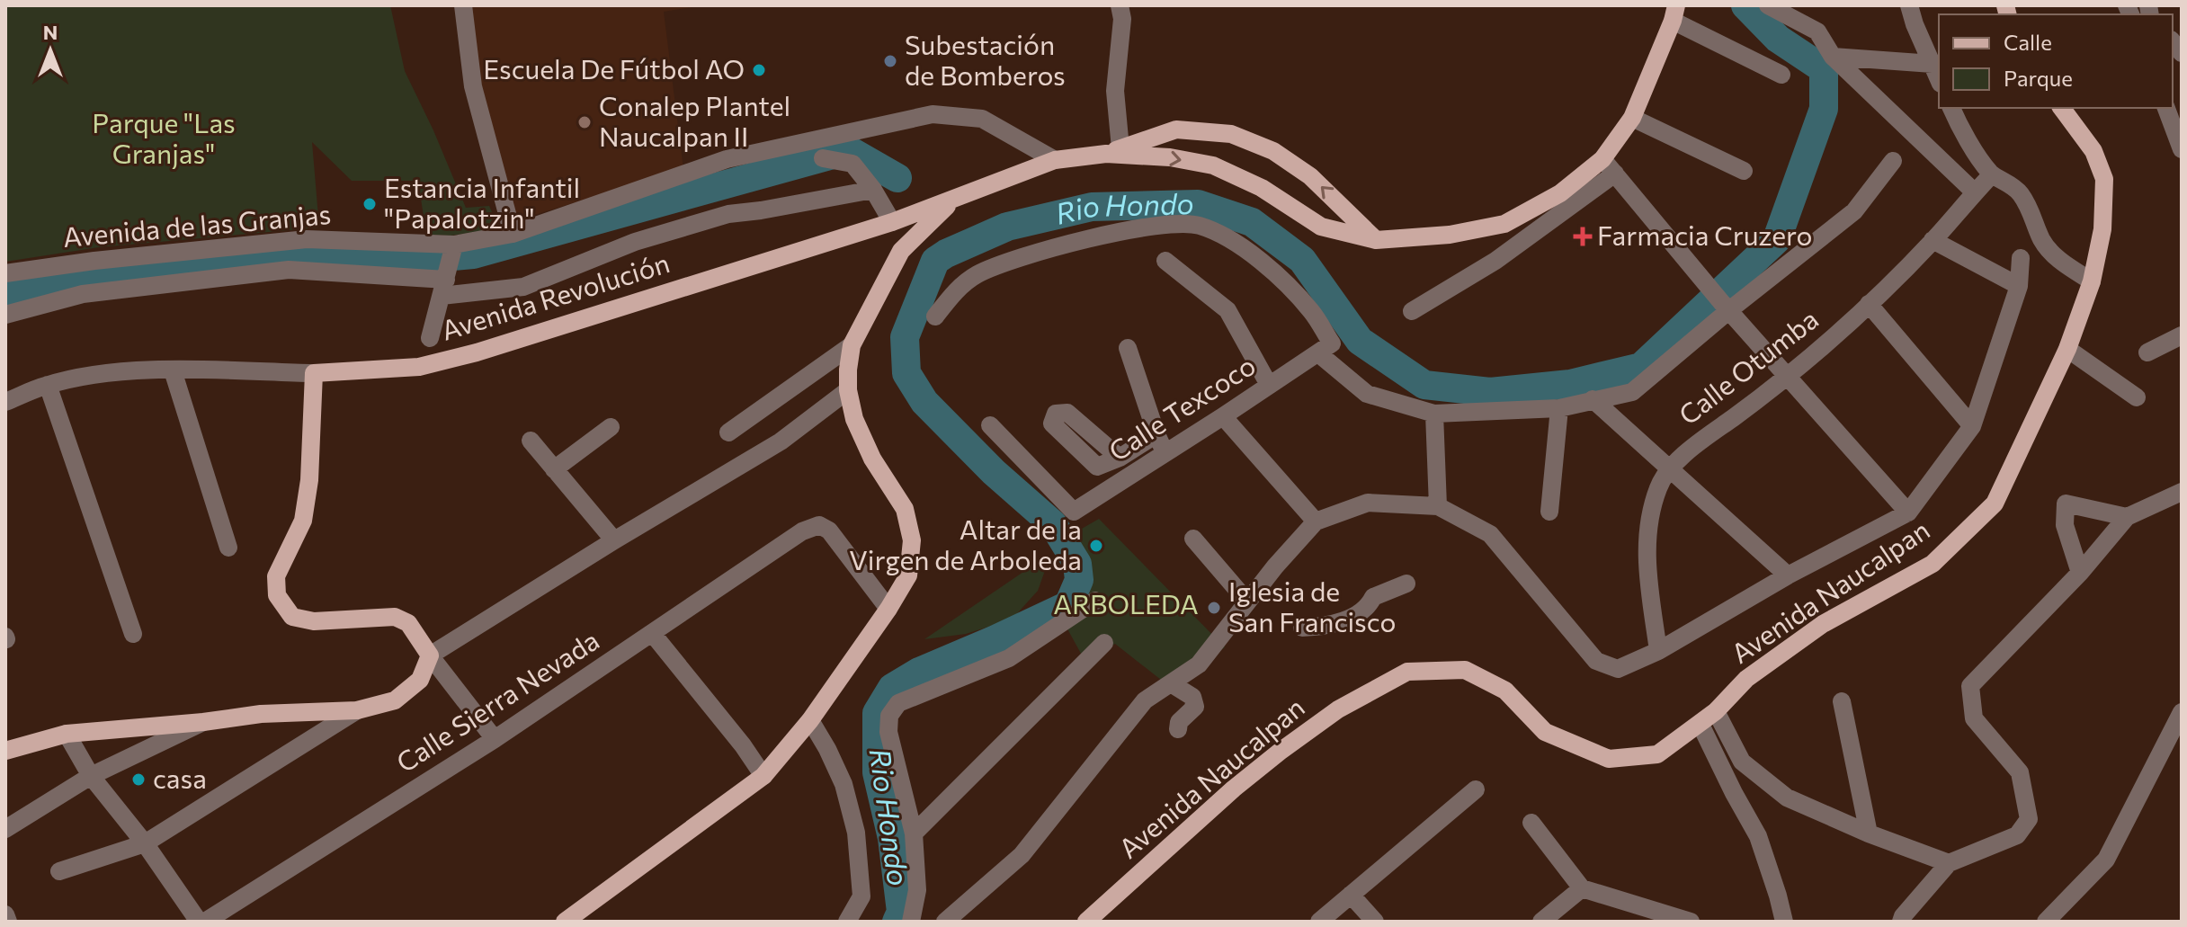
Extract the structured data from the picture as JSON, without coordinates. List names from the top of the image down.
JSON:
{
  "streets": {
    "main road": ["Avenida Revolución", "Avenida Naucalpan"],
    "street": [
      "Avenida de las Granjas",
      "Calle Otumba",
      "Calle Texcoco",
      "Calle Sierra Nevada"
    ]
  },
  "crossings": [
    ["Avenida de las Granjas", "Avenida Revolución"]
  ],
  "water": ["Rio Hondo"],
  "parks": ["Parque \"Las Granjas\"", "ARBOLEDA"],
  "places": {
    "other": [
      "Subestación de Bomberos",
      "Escuela De Fútbol AO",
      "Conalep Plantel Naucalpan II",
      "Estancia Infantil \"Papalotzin\"",
      "Altar de la Virgen de Arboleda",
      "Iglesia de San Francisco",
      "casa"
    ],
    "health": ["Farmacia Cruzero"]
  },
  "legend": ["Calle", "Parque"],
  "north": "top"
}
